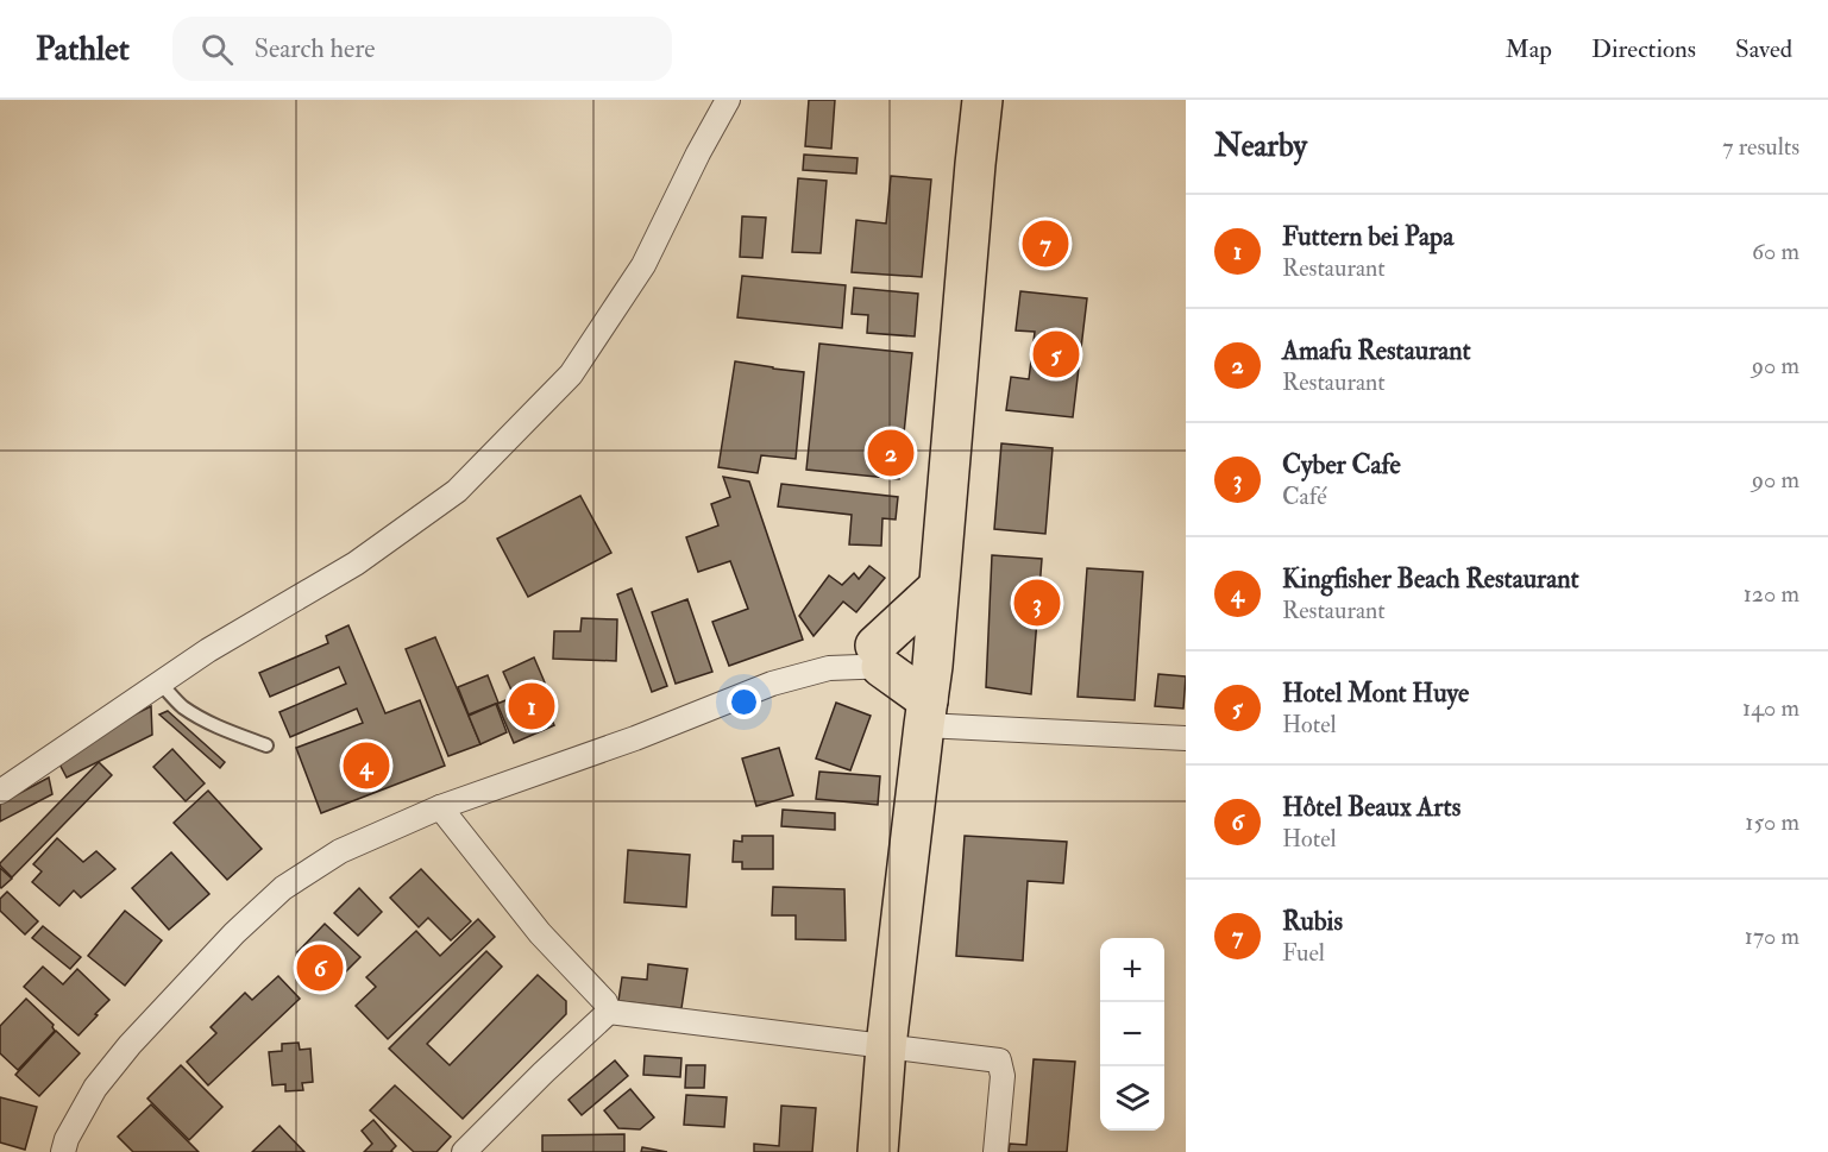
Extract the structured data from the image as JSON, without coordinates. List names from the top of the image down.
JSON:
{
  "page": {
    "header": "Pathlet",
    "search": "Search here",
    "nav": ["Map", "Directions", "Saved"],
    "heading": ["Nearby", "7 results"],
    "list": [
      {
        "mark": "1",
        "name": "Futtern bei Papa",
        "note": "Restaurant",
        "value": "60 m"
      },
      {
        "mark": "2",
        "name": "Amafu Restaurant",
        "note": "Restaurant",
        "value": "90 m"
      },
      {
        "mark": "3",
        "name": "Cyber Cafe",
        "note": "Café",
        "value": "90 m"
      },
      {
        "mark": "4",
        "name": "Kingfisher Beach Restaurant",
        "note": "Restaurant",
        "value": "120 m"
      },
      {
        "mark": "5",
        "name": "Hotel Mont Huye",
        "note": "Hotel",
        "value": "140 m"
      },
      {
        "mark": "6",
        "name": "Hôtel Beaux Arts",
        "note": "Hotel",
        "value": "150 m"
      },
      {
        "mark": "7",
        "name": "Rubis",
        "note": "Fuel",
        "value": "170 m"
      }
    ],
    "pins": [
      "7",
      "5",
      "2",
      "3",
      "1",
      "4",
      "6"
    ],
    "map_buttons": ["+", "−"]
  }
}
